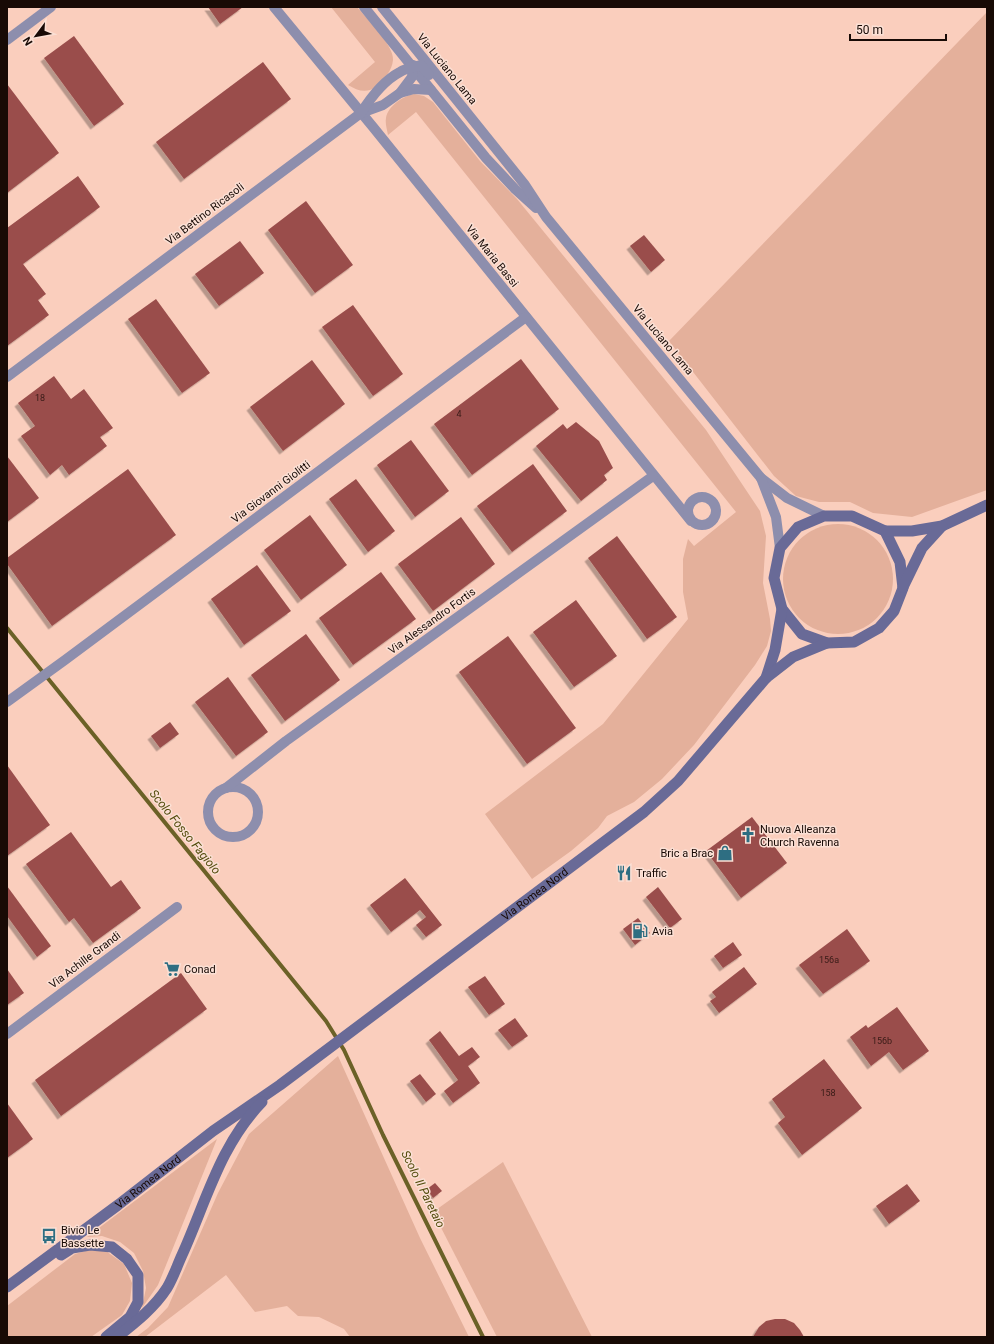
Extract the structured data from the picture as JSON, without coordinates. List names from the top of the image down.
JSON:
{
  "streets": {
    "main road": ["Via Romea Nord"],
    "street": [
      "Via Luciano Lama",
      "Via Bettino Ricasoli",
      "Via Maria Bassi",
      "Via Giovanni Giolitti",
      "Via Alessandro Fortis",
      "Via Achille Grandi"
    ]
  },
  "crossings": [
    ["Via Luciano Lama", "Via Bettino Ricasoli"],
    ["Via Luciano Lama", "Via Romea Nord"],
    ["Via Bettino Ricasoli", "Via Maria Bassi"],
    ["Via Maria Bassi", "Via Giovanni Giolitti"],
    ["Via Maria Bassi", "Via Alessandro Fortis"]
  ],
  "water": ["Scolo Fosso Fagiolo", "Scolo Il Paretaio"],
  "places": {
    "church": ["Nuova Alleanza Church Ravenna"],
    "shop": ["Bric a Brac"],
    "restaurant": ["Traffic"],
    "fuel station": ["Avia"],
    "supermarket": ["Conad"],
    "bus stop": ["Bivio Le Bassette"]
  },
  "house_numbers": [
    "18",
    "4",
    "156a",
    "156b",
    "158"
  ],
  "scale_bar": "50 m",
  "north": "bottom left"
}
